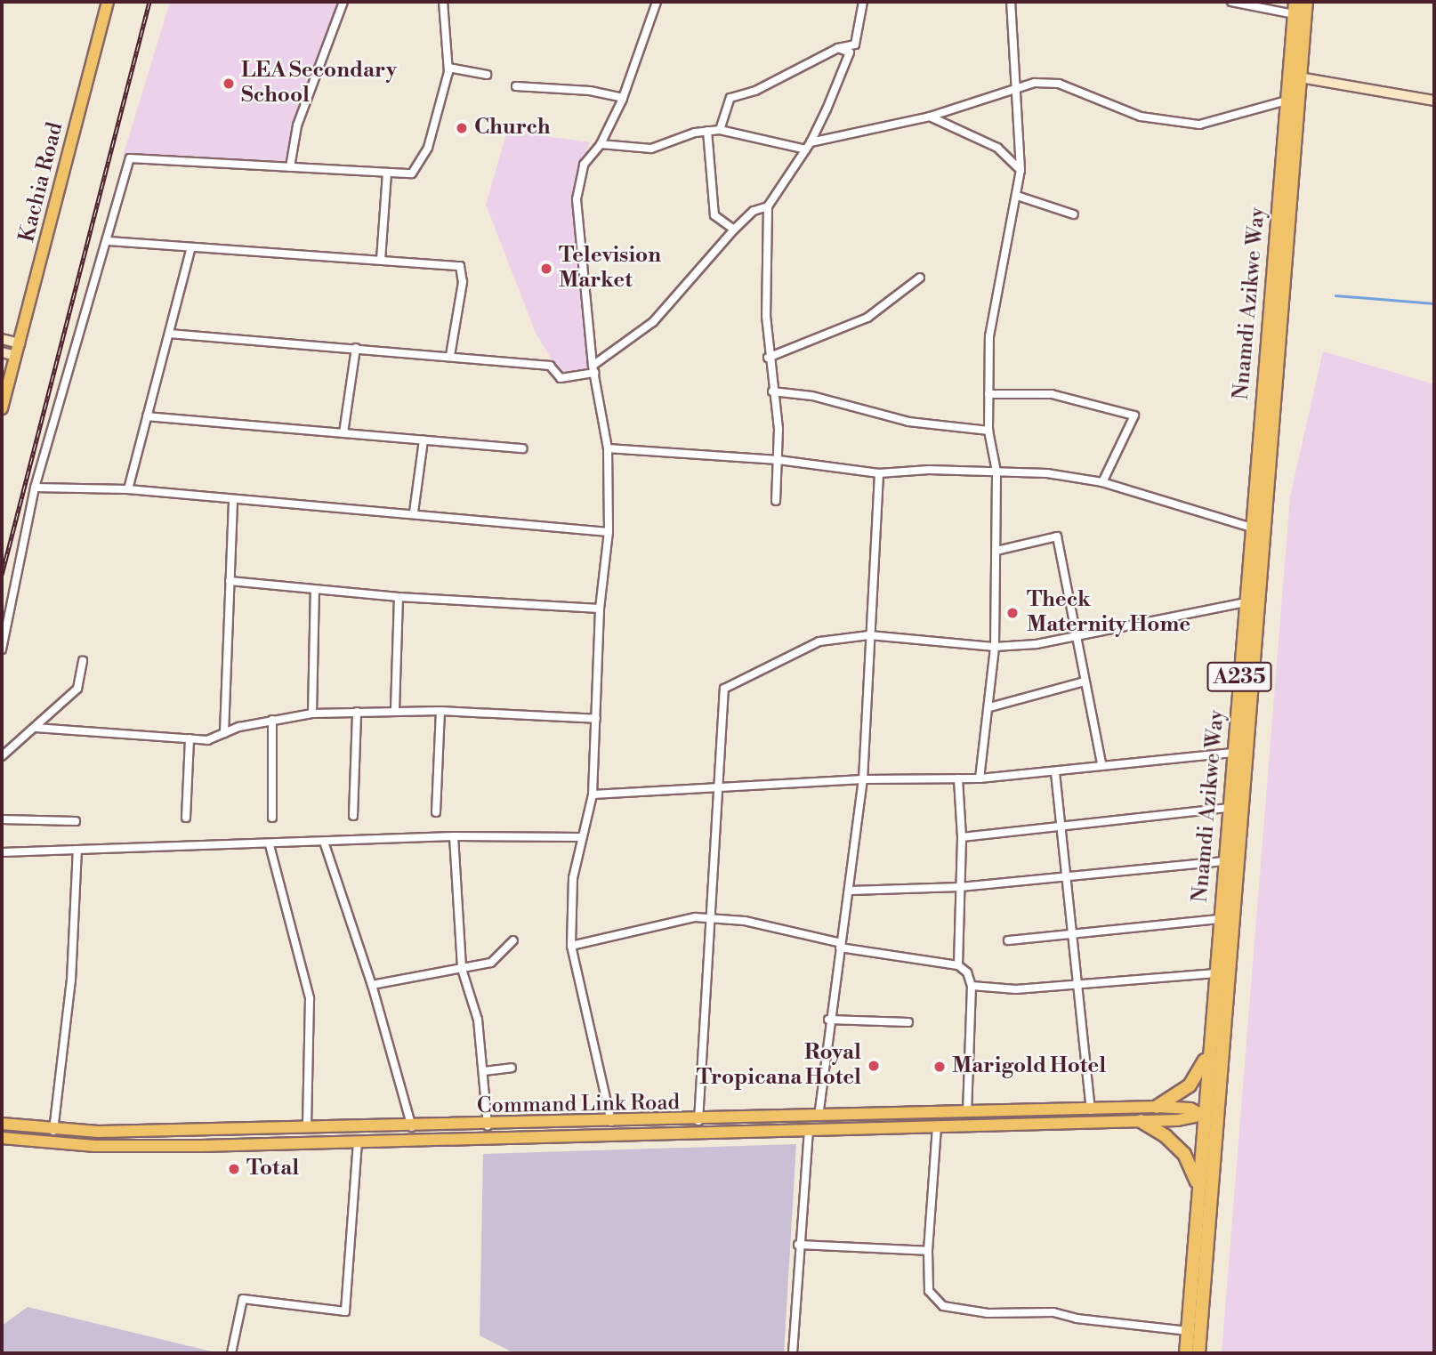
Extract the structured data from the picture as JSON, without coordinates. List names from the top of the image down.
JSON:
{
  "streets": {
    "highway": ["Nnamdi Azikwe Way", "A235"],
    "main road": ["Kachia Road", "Command Link Road"]
  },
  "crossings": [
    ["Nnamdi Azikwe Way", "Command Link Road"]
  ],
  "places": [
    "LEA Secondary School",
    "Church",
    "Television Market",
    "Theck Maternity Home",
    "Royal Tropicana Hotel",
    "Marigold Hotel",
    "Total"
  ]
}
